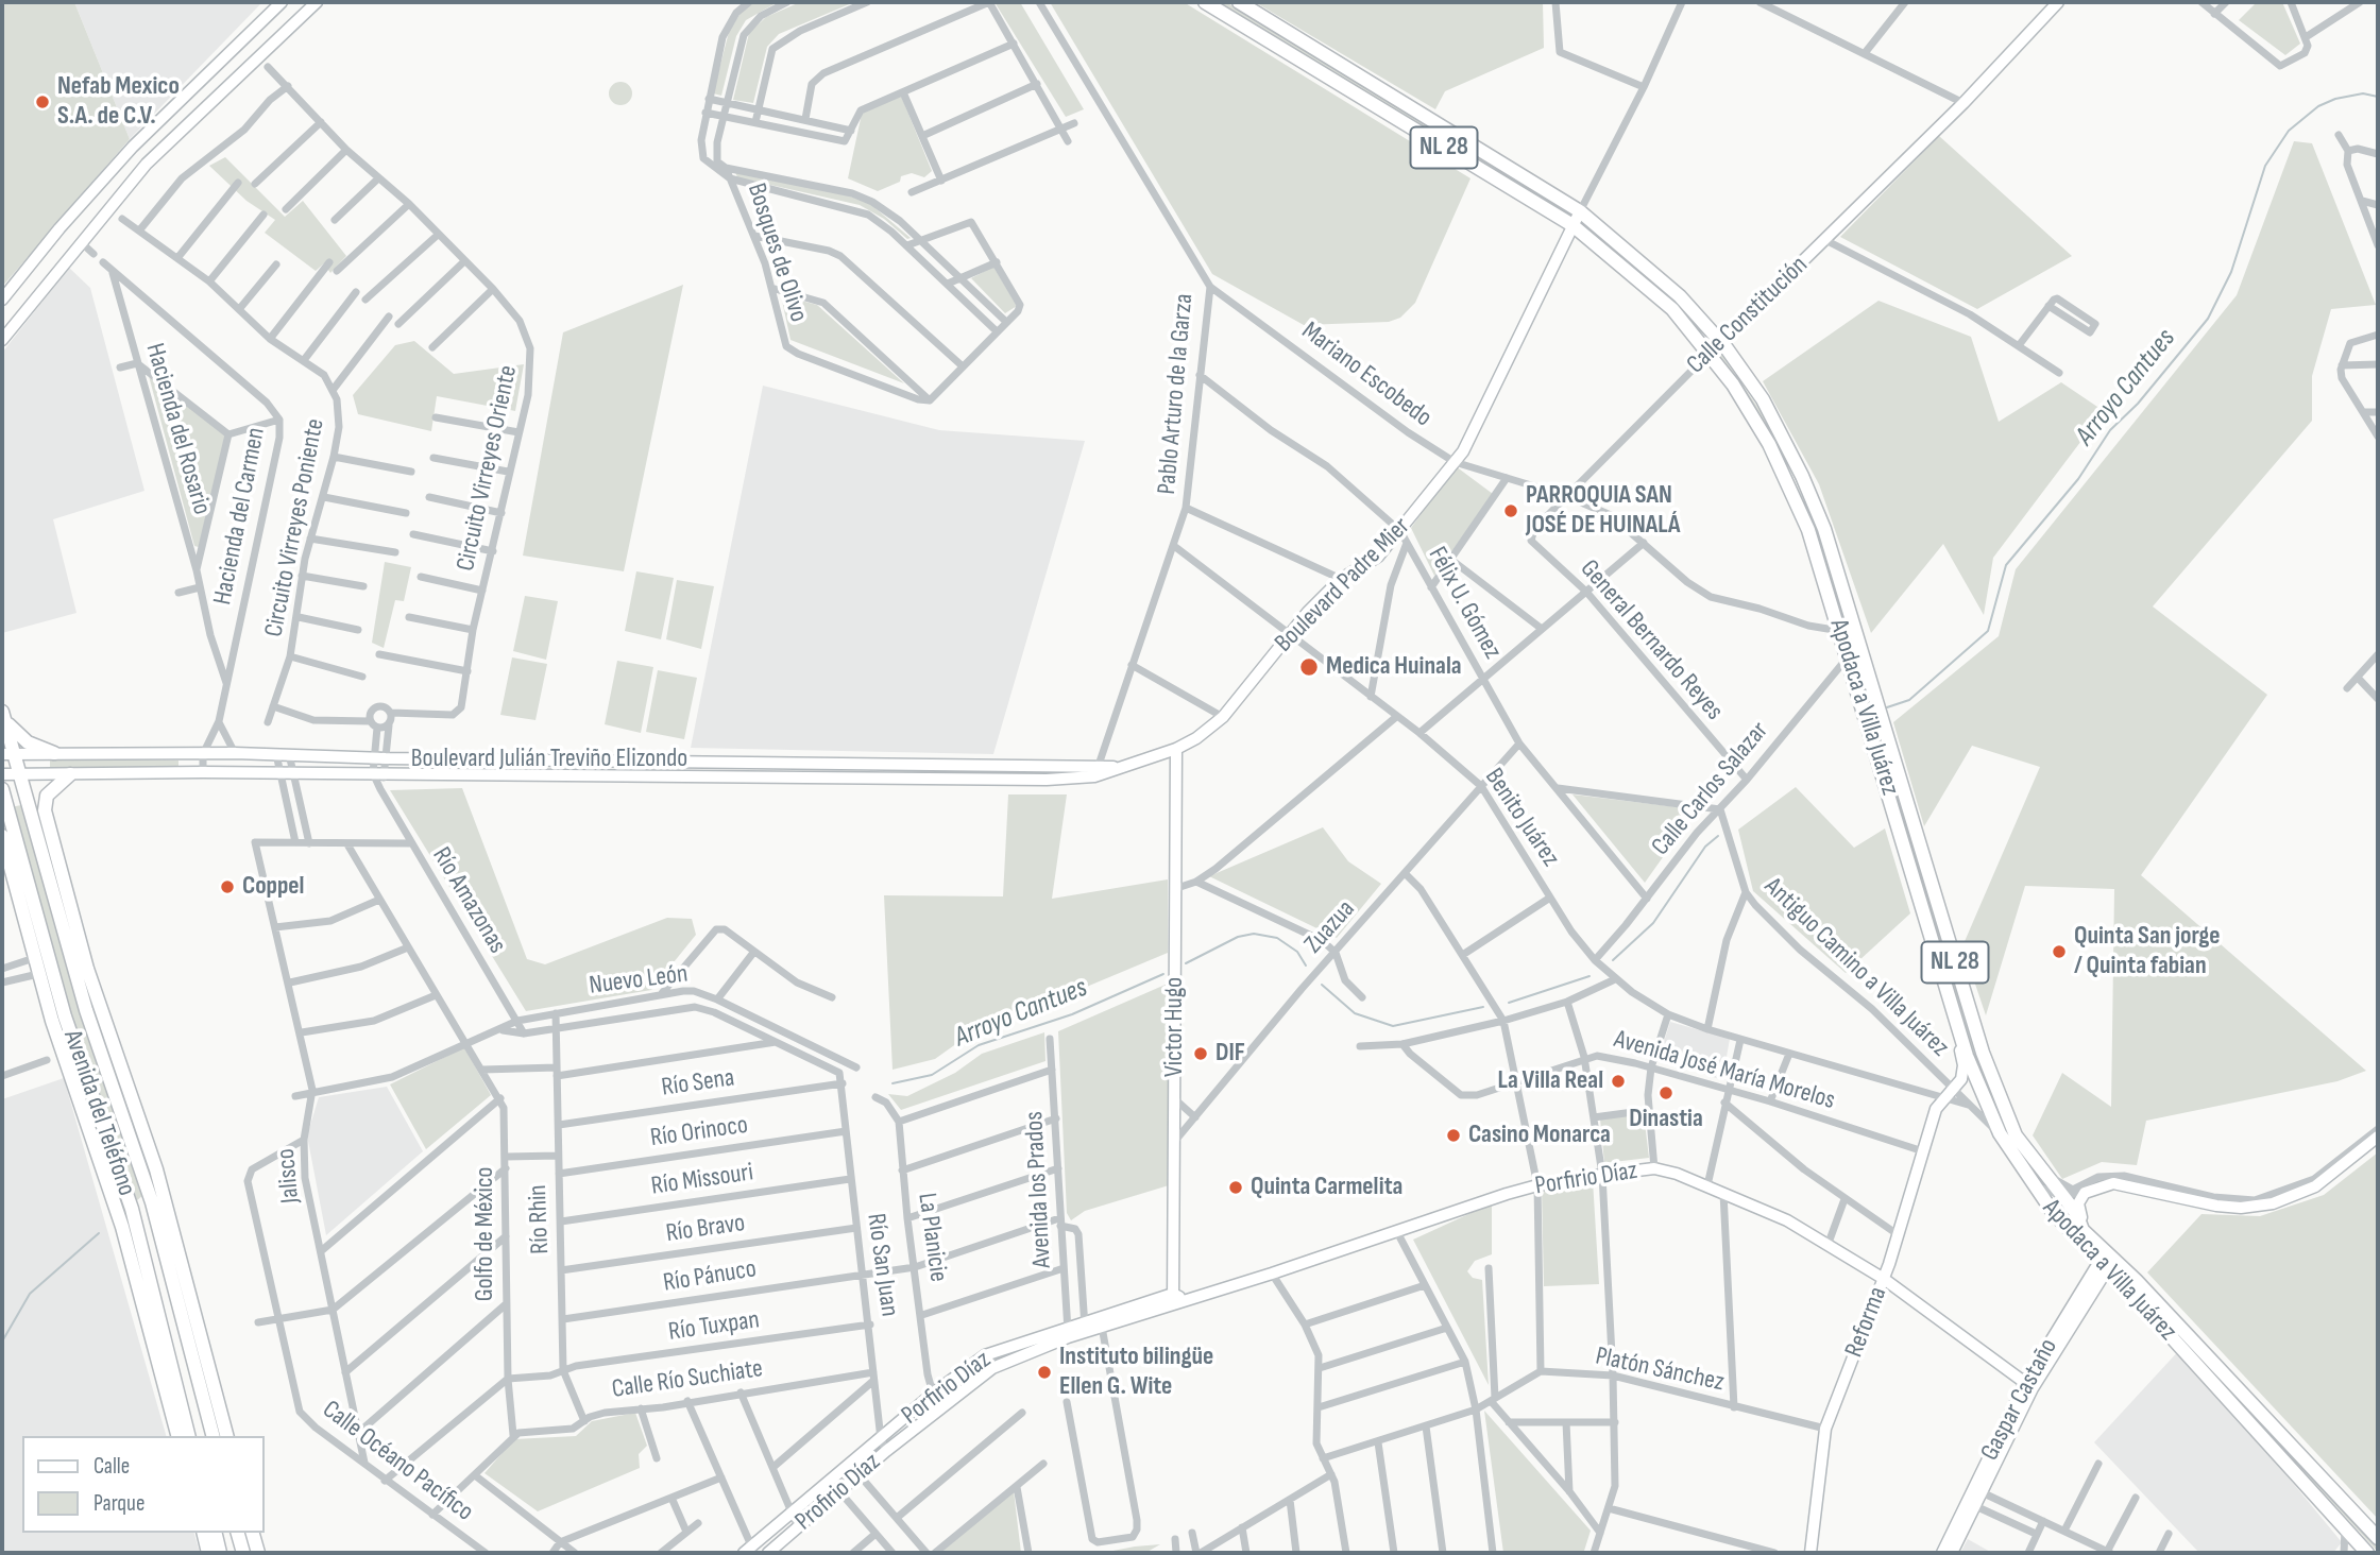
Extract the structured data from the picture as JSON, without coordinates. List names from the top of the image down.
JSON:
{
  "streets": {
    "main road": ["NL 28", "Apodaca a Villa Juárez", "Avenida del Teléfono"],
    "street": [
      "Bosques de Olivo",
      "Calle Constitución",
      "Mariano Escobedo",
      "Pablo Arturo de la Garza",
      "Hacienda del Rosario",
      "Circuito Virreyes Oriente",
      "Hacienda del Carmen",
      "Circuito Virreyes Poniente",
      "Boulevard Padre Mier",
      "Félix U. Gómez",
      "General Bernardo Reyes",
      "Boulevard Julián Treviño Elizondo",
      "Calle Carlos Salazar",
      "Benito Juárez",
      "Río Amazonas",
      "Zuazua",
      "Antiguo Camino a Villa Juárez",
      "Nuevo León",
      "Victor Hugo",
      "Avenida José María Morelos",
      "Río Sena",
      "Río Orinoco",
      "Jalisco",
      "Porfirio Díaz",
      "Río Missouri",
      "Avenida los Prados",
      "Río Rhin",
      "Río Bravo",
      "Golfo de México",
      "La Planicie",
      "Río San Juan",
      "Río Pánuco",
      "Reforma",
      "Río Tuxpan",
      "Platón Sánchez",
      "Calle Río Suchiate",
      "Gaspar Castaño",
      "Calle Océano Pacífico",
      "Profirio Díaz"
    ]
  },
  "crossings": [
    ["Calle Constitución", "Mariano Escobedo"],
    ["Calle Constitución", "General Bernardo Reyes"],
    ["Calle Constitución", "Apodaca a Villa Juárez"],
    ["Mariano Escobedo", "Pablo Arturo de la Garza"],
    ["Mariano Escobedo", "Boulevard Padre Mier"],
    ["Mariano Escobedo", "Apodaca a Villa Juárez"],
    ["Pablo Arturo de la Garza", "Boulevard Padre Mier"],
    ["Pablo Arturo de la Garza", "Félix U. Gómez"],
    ["Pablo Arturo de la Garza", "Boulevard Julián Treviño Elizondo"],
    ["Pablo Arturo de la Garza", "Benito Juárez"],
    ["Hacienda del Rosario", "Hacienda del Carmen"],
    ["Hacienda del Carmen", "Boulevard Julián Treviño Elizondo"],
    ["Boulevard Padre Mier", "Félix U. Gómez"],
    ["Boulevard Padre Mier", "Apodaca a Villa Juárez"],
    ["Boulevard Padre Mier", "Boulevard Julián Treviño Elizondo"],
    ["Boulevard Padre Mier", "Benito Juárez"],
    ["Boulevard Padre Mier", "Victor Hugo"],
    ["Félix U. Gómez", "Calle Carlos Salazar"],
    ["Félix U. Gómez", "Zuazua"],
    ["General Bernardo Reyes", "Calle Carlos Salazar"],
    ["Apodaca a Villa Juárez", "Calle Carlos Salazar"],
    ["Apodaca a Villa Juárez", "Antiguo Camino a Villa Juárez"],
    ["Apodaca a Villa Juárez", "Reforma"],
    ["Apodaca a Villa Juárez", "Gaspar Castaño"],
    ["Boulevard Julián Treviño Elizondo", "Río Amazonas"],
    ["Calle Carlos Salazar", "Benito Juárez"],
    ["Calle Carlos Salazar", "Antiguo Camino a Villa Juárez"],
    ["Benito Juárez", "Zuazua"],
    ["Benito Juárez", "Antiguo Camino a Villa Juárez"],
    ["Benito Juárez", "Reforma"],
    ["Río Amazonas", "Nuevo León"],
    ["Zuazua", "Victor Hugo"],
    ["Antiguo Camino a Villa Juárez", "Reforma"],
    ["Nuevo León", "Jalisco"],
    ["Nuevo León", "Río Rhin"],
    ["Nuevo León", "Golfo de México"],
    ["Victor Hugo", "Porfirio Díaz"],
    ["Avenida José María Morelos", "Reforma"],
    ["Río Sena", "Río Rhin"],
    ["Río Sena", "Río San Juan"],
    ["Río Orinoco", "Río Rhin"],
    ["Río Orinoco", "Río San Juan"],
    ["Jalisco", "Calle Océano Pacífico"],
    ["Porfirio Díaz", "Avenida los Prados"],
    ["Porfirio Díaz", "La Planicie"],
    ["Porfirio Díaz", "Río San Juan"],
    ["Porfirio Díaz", "Reforma"],
    ["Porfirio Díaz", "Gaspar Castaño"],
    ["Porfirio Díaz", "Profirio Díaz"],
    ["Río Missouri", "Río Rhin"],
    ["Río Missouri", "Río San Juan"],
    ["Avenida los Prados", "Río Pánuco"],
    ["Avenida los Prados", "Profirio Díaz"],
    ["Río Rhin", "Río Bravo"],
    ["Río Rhin", "Río Pánuco"],
    ["Río Rhin", "Río Tuxpan"],
    ["Río Rhin", "Calle Río Suchiate"],
    ["Río Bravo", "Río San Juan"],
    ["Golfo de México", "Río Tuxpan"],
    ["Golfo de México", "Calle Río Suchiate"],
    ["La Planicie", "Río Pánuco"],
    ["Río San Juan", "Río Pánuco"],
    ["Río San Juan", "Río Tuxpan"],
    ["Río San Juan", "Calle Río Suchiate"],
    ["Río San Juan", "Profirio Díaz"],
    ["Reforma", "Platón Sánchez"]
  ],
  "water": ["Arroyo Cantues"],
  "places": [
    "Nefab Mexico S.A. de C.V.",
    "PARROQUIA SAN JOSÉ DE HUINALÁ",
    "Medica Huinala",
    "Coppel",
    "Quinta San jorge / Quinta fabian",
    "DIF",
    "La Villa Real",
    "Dinastia",
    "Casino Monarca",
    "Quinta Carmelita",
    "Instituto bilingüe Ellen G. Wite"
  ],
  "legend": ["Calle", "Parque"]
}
